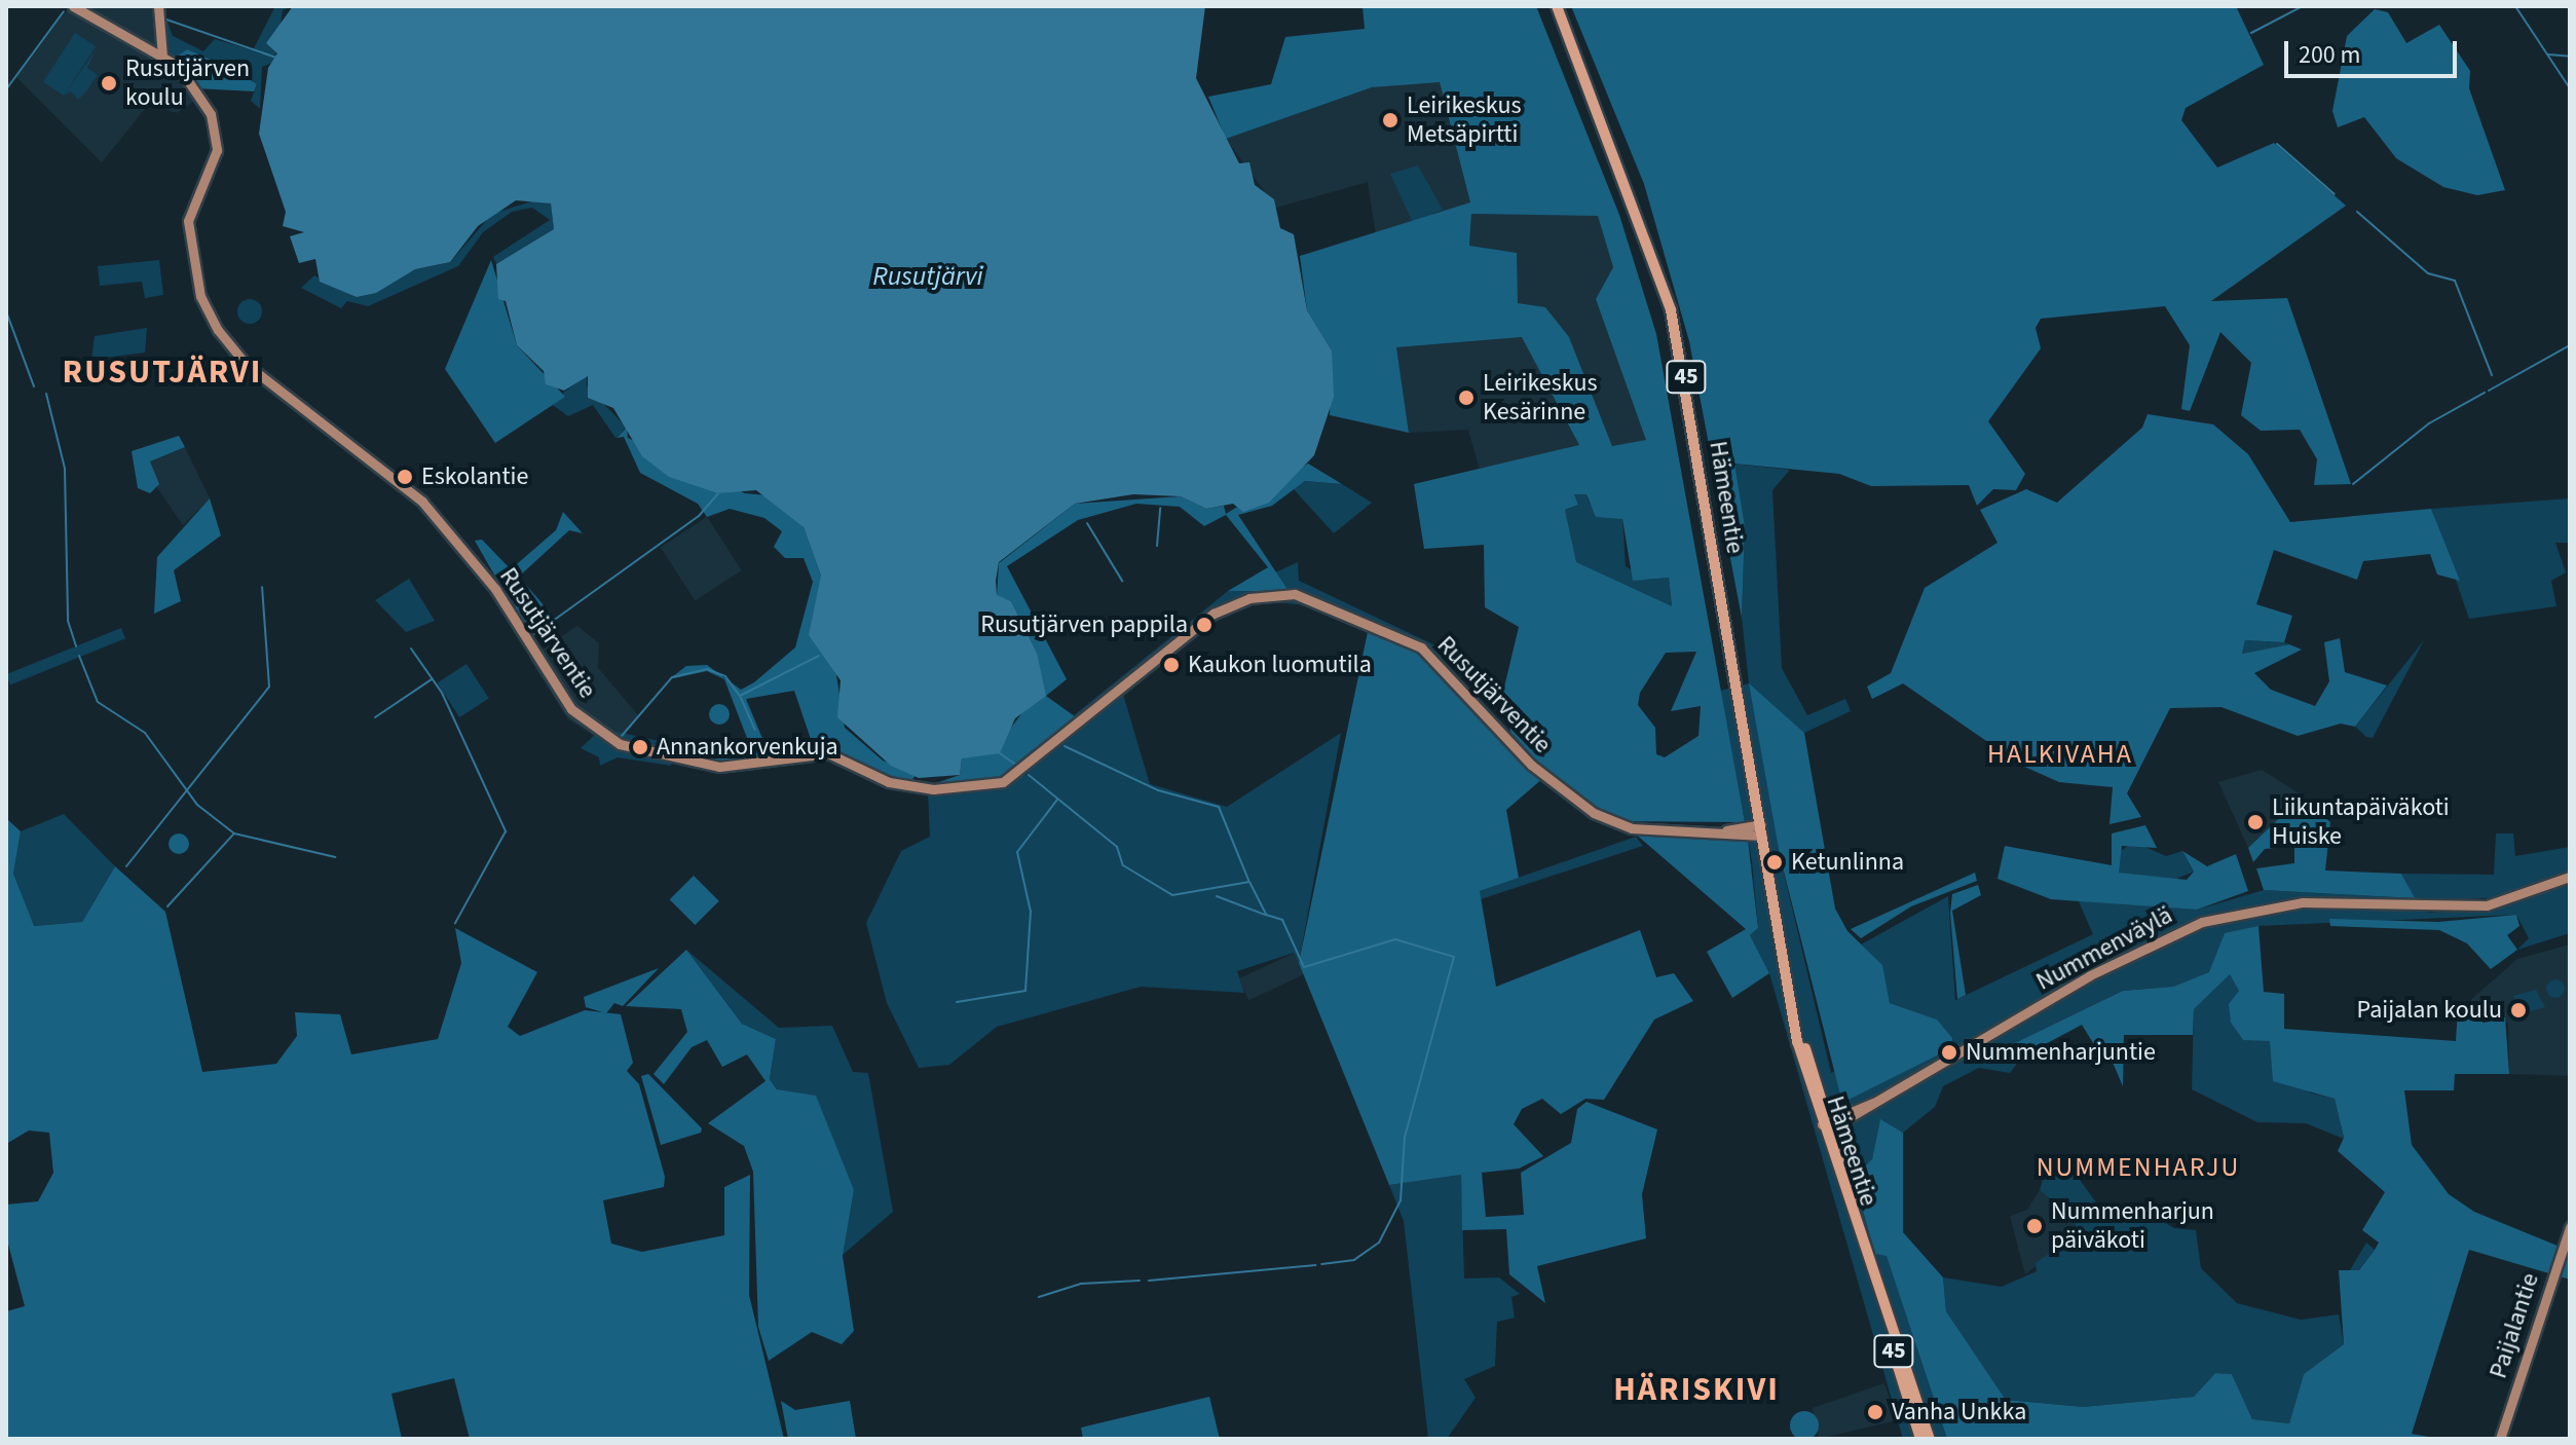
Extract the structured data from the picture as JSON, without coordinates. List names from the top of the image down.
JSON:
{
  "streets": {
    "main road": [
      "45",
      "Hämeentie",
      "Rusutjärventie",
      "Nummenväylä",
      "Paijalantie"
    ]
  },
  "crossings": [
    ["Hämeentie", "Rusutjärventie"],
    ["Hämeentie", "Nummenväylä"]
  ],
  "districts": [
    "RUSUTJÄRVI",
    "HALKIVAHA",
    "NUMMENHARJU",
    "HÄRISKIVI"
  ],
  "water": ["Rusutjärvi"],
  "places": [
    "Rusutjärven koulu",
    "Leirikeskus Metsäpirtti",
    "Leirikeskus Kesärinne",
    "Eskolantie",
    "Rusutjärven pappila",
    "Kaukon luomutila",
    "Annankorvenkuja",
    "Liikuntapäiväkoti Huiske",
    "Ketunlinna",
    "Paijalan koulu",
    "Nummenharjuntie",
    "Nummenharjun päiväkoti",
    "Vanha Unkka"
  ],
  "scale_bar": "200 m"
}
